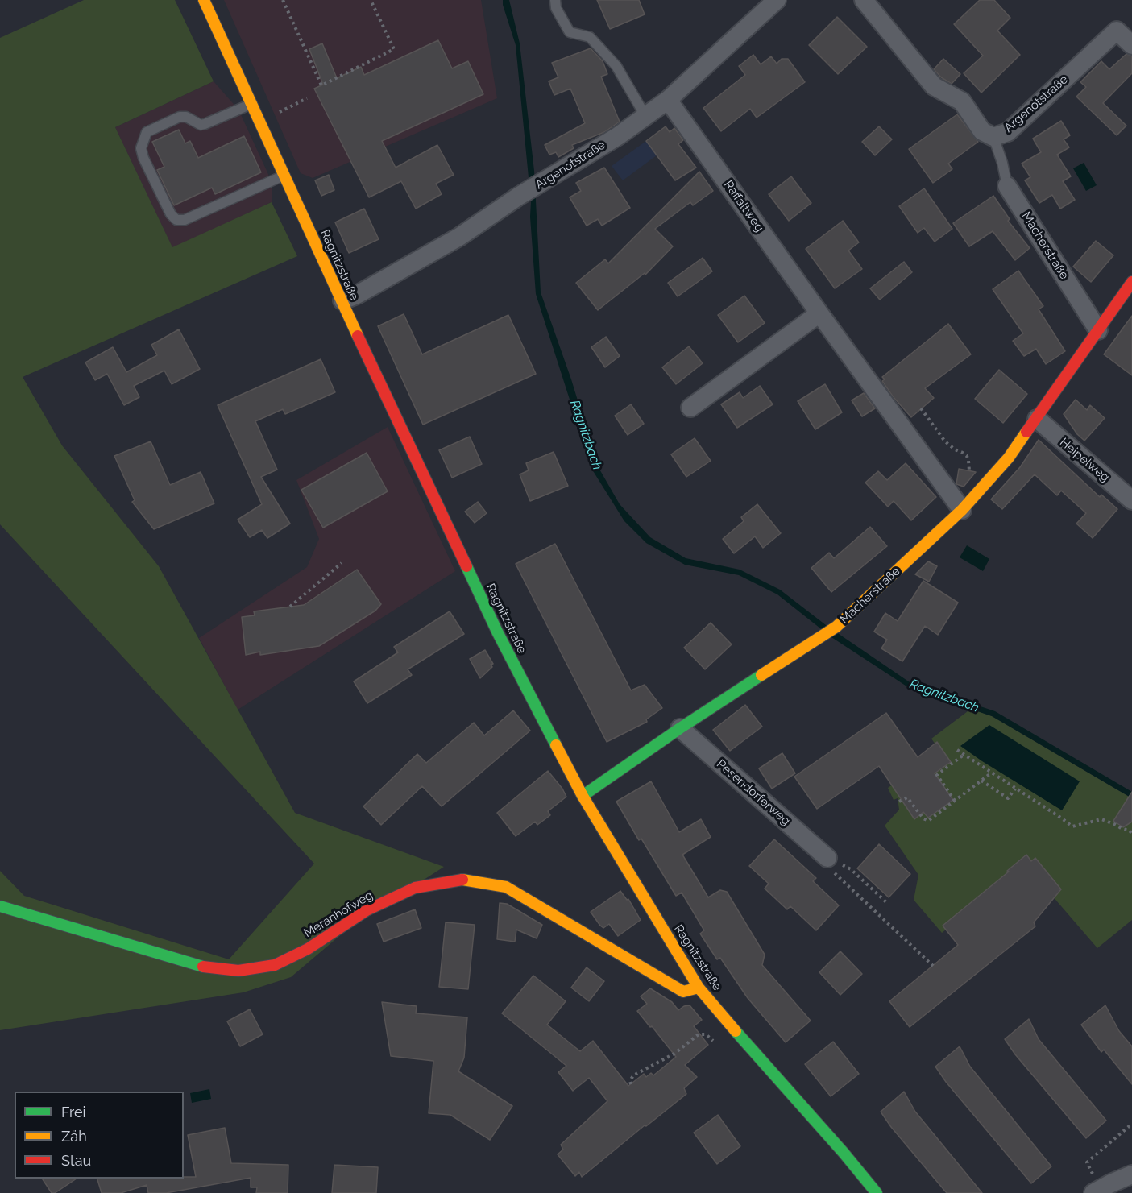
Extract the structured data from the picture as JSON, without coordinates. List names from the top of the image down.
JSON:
{
  "streets": {
    "street": [
      "Argenotstraße",
      "Raffaltweg",
      "Macherstraße",
      "Ragnitzstraße",
      "Heipelweg",
      "Pesendorferweg",
      "Meranhofweg"
    ]
  },
  "crossings": [
    ["Argenotstraße", "Raffaltweg"],
    ["Argenotstraße", "Ragnitzstraße"],
    ["Raffaltweg", "Macherstraße"],
    ["Macherstraße", "Ragnitzstraße"],
    ["Macherstraße", "Heipelweg"],
    ["Macherstraße", "Pesendorferweg"],
    ["Ragnitzstraße", "Meranhofweg"]
  ],
  "water": ["Ragnitzbach"],
  "legend": ["Frei", "Zäh", "Stau"]
}
